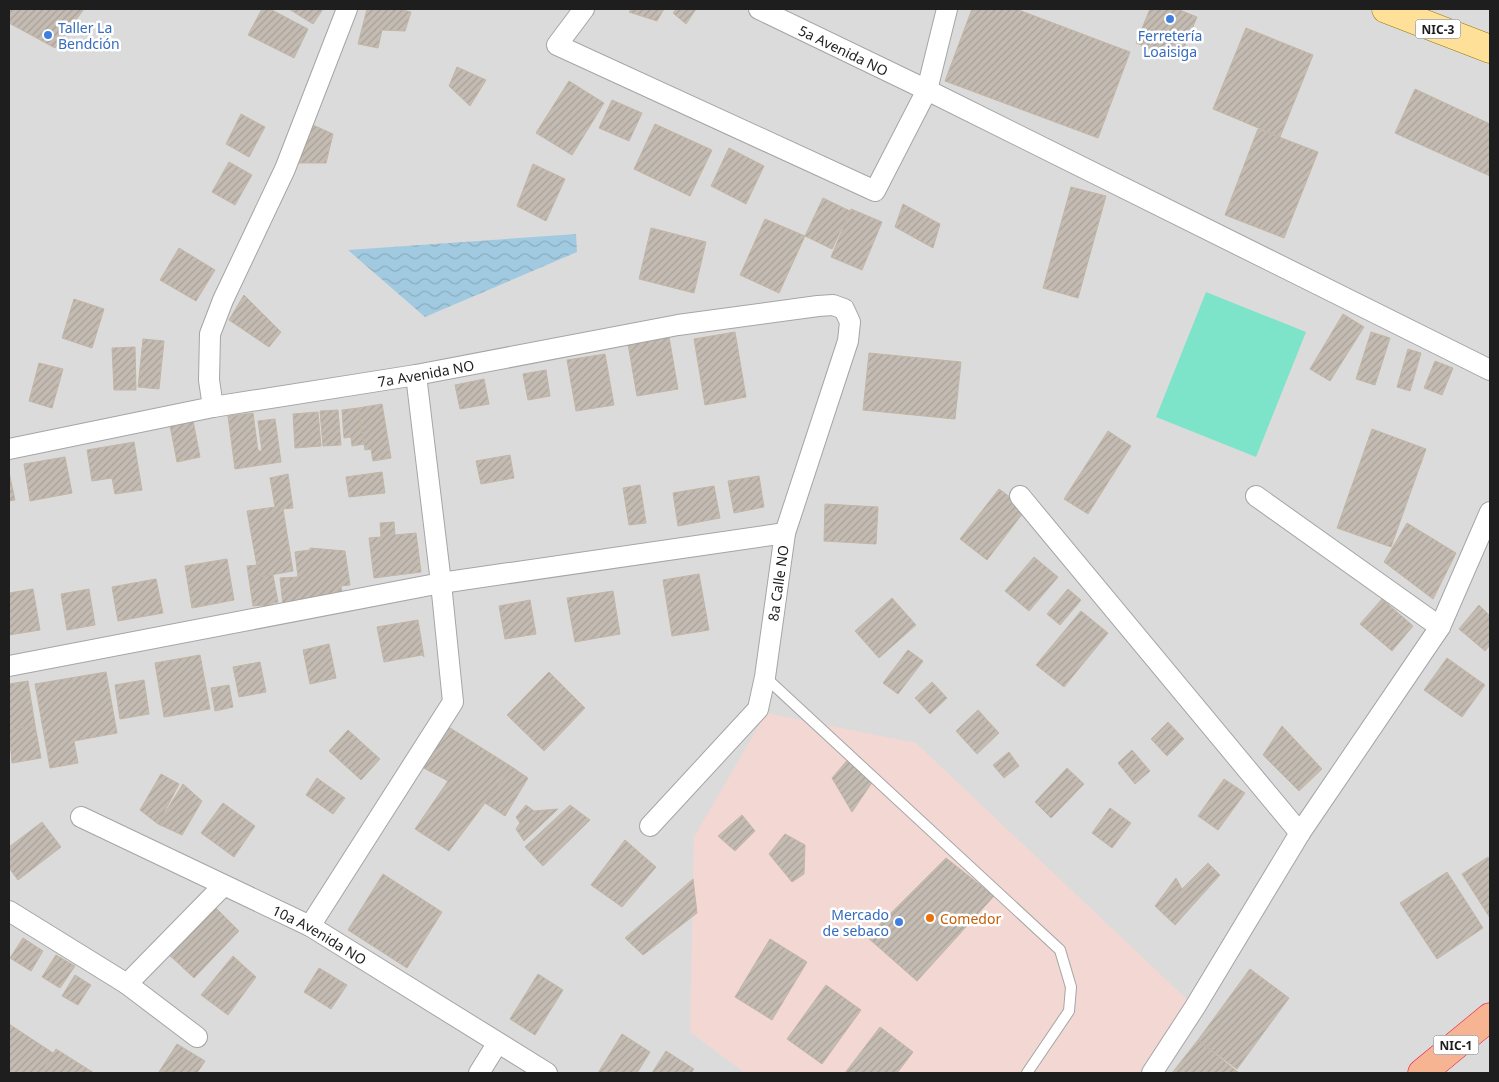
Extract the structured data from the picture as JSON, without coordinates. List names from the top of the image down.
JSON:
{
  "streets": {
    "highway": ["NIC-1"],
    "main road": ["NIC-3"],
    "street": [
      "5a Avenida NO",
      "7a Avenida NO",
      "8a Calle NO",
      "10a Avenida NO"
    ]
  },
  "crossings": [
    ["7a Avenida NO", "8a Calle NO"]
  ],
  "places": [
    "Ferretería Loaisiga",
    "Taller La Bendción",
    "Comedor",
    "Mercado de sebaco"
  ]
}
